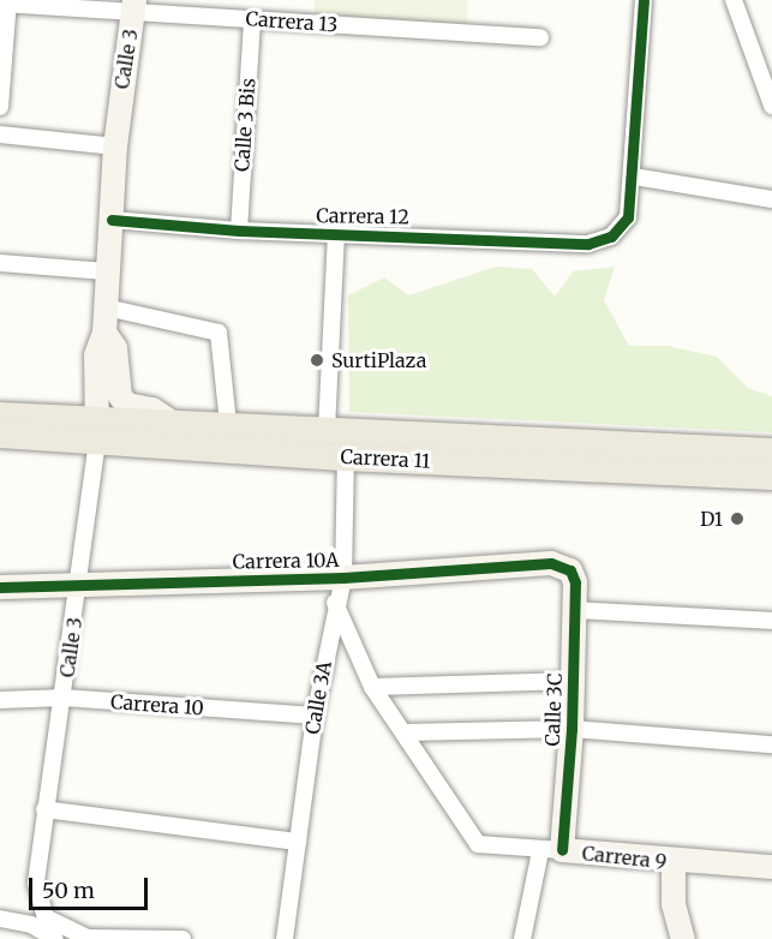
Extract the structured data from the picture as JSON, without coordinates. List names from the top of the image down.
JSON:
{
  "streets": {
    "main road": ["Carrera 11"],
    "street": [
      "Carrera 13",
      "Calle 3",
      "Calle 3 Bis",
      "Carrera 12",
      "Carrera 10A",
      "Calle 3A",
      "Carrera 10",
      "Calle 3C",
      "Carrera 9"
    ]
  },
  "crossings": [
    ["Carrera 13", "Calle 3"],
    ["Carrera 13", "Calle 3 Bis"],
    ["Calle 3", "Carrera 12"],
    ["Calle 3", "Carrera 11"],
    ["Calle 3", "Carrera 10A"],
    ["Calle 3", "Carrera 10"],
    ["Calle 3 Bis", "Carrera 12"],
    ["Carrera 11", "Calle 3A"],
    ["Carrera 10A", "Calle 3A"],
    ["Carrera 10A", "Calle 3C"],
    ["Calle 3A", "Carrera 10"],
    ["Calle 3C", "Carrera 9"]
  ],
  "places": ["SurtiPlaza", "D1"],
  "scale_bar": "50 m"
}
